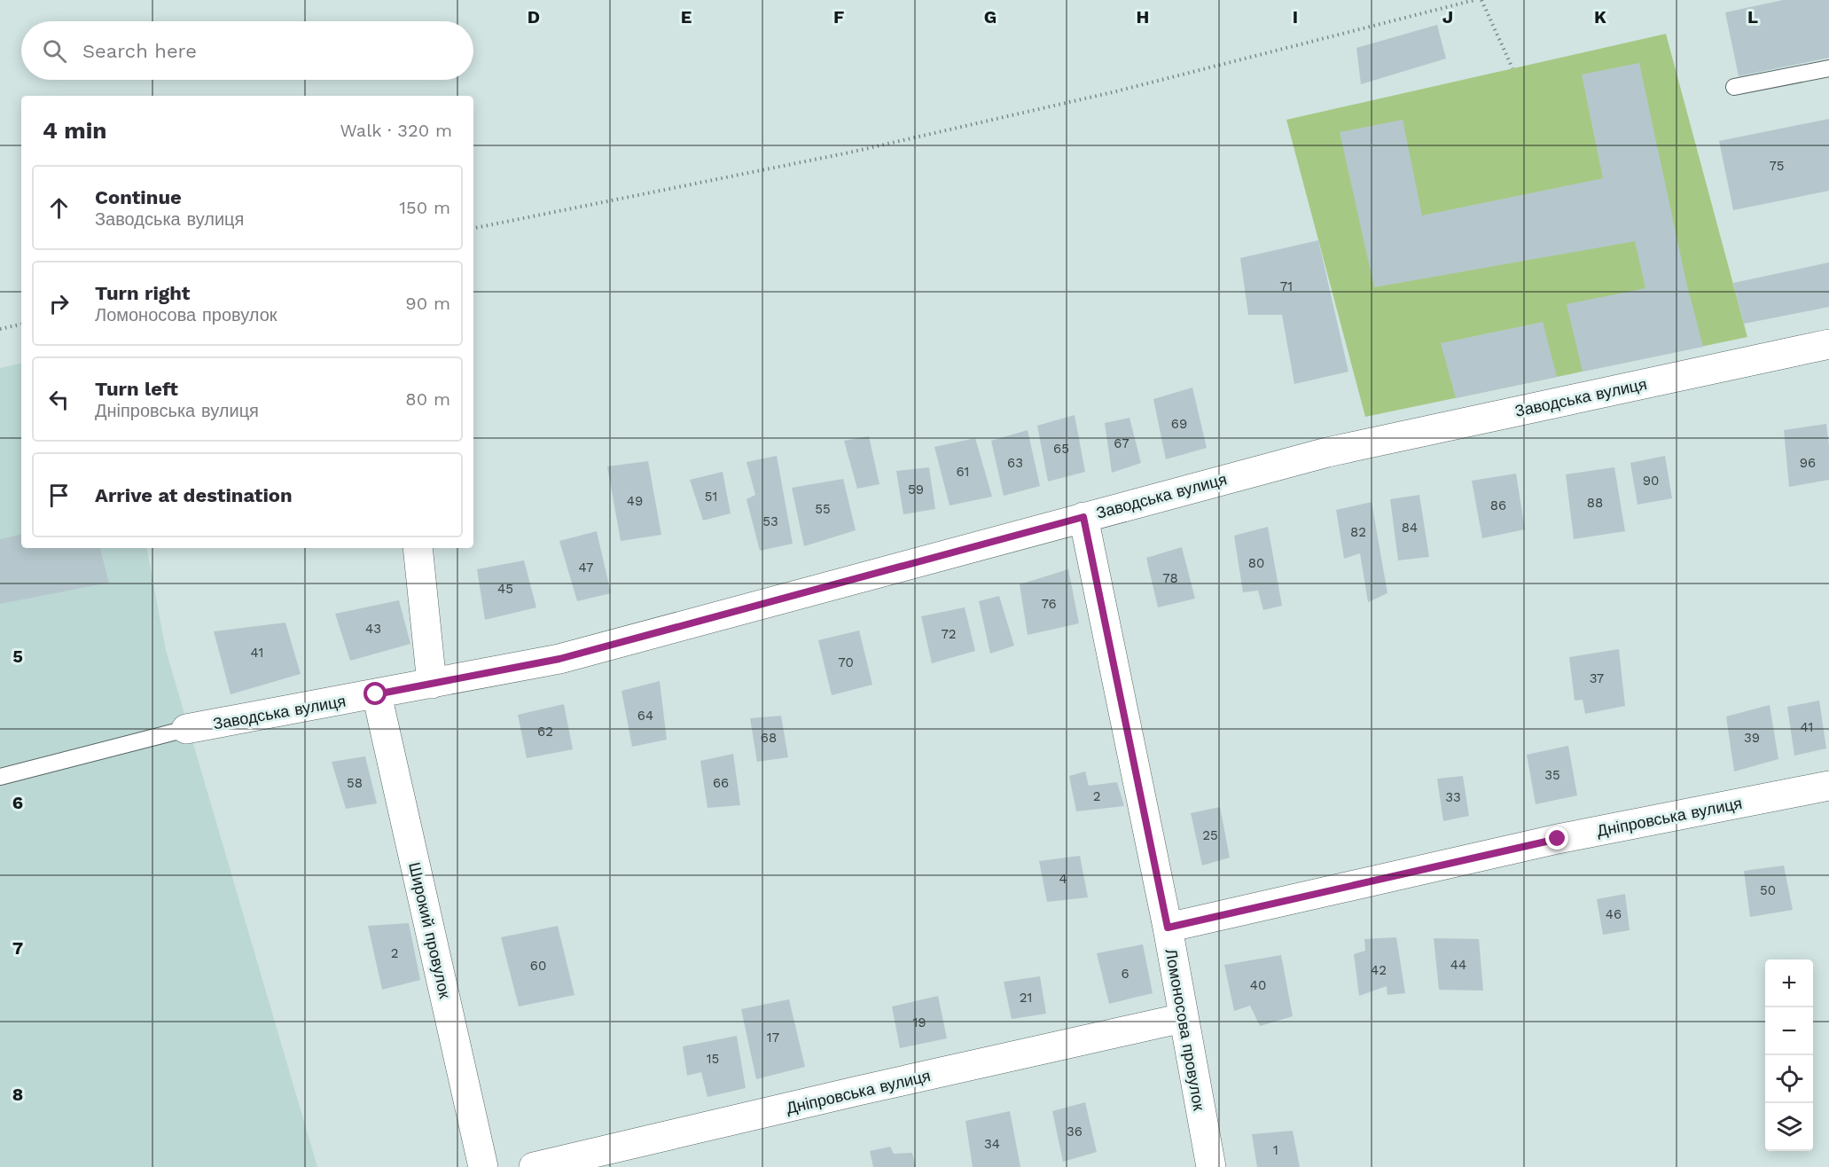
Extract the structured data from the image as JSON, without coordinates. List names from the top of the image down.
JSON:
{
  "streets": {
    "street": [
      "Заводська вулиця",
      "Дніпровська вулиця",
      "Широкий провулок",
      "Ломоносова провулок"
    ]
  },
  "crossings": [
    ["Заводська вулиця", "Широкий провулок"],
    ["Заводська вулиця", "Ломоносова провулок"],
    ["Дніпровська вулиця", "Ломоносова провулок"]
  ],
  "house_numbers": [
    "75",
    "71",
    "69",
    "67",
    "65",
    "63",
    "96",
    "61",
    "90",
    "59",
    "51",
    "49",
    "88",
    "86",
    "55",
    "53",
    "84",
    "82",
    "80",
    "47",
    "78",
    "45",
    "76",
    "43",
    "72",
    "41",
    "70",
    "37",
    "64",
    "41",
    "62",
    "68",
    "39",
    "35",
    "58",
    "66",
    "2",
    "33",
    "25",
    "4",
    "50",
    "46",
    "2",
    "44",
    "60",
    "42",
    "6",
    "40",
    "21",
    "19",
    "17",
    "15",
    "36",
    "34",
    "1"
  ],
  "page": {
    "search": "Search here",
    "heading": ["4 min", "Walk · 320 m"],
    "list": [
      ["Continue", "Заводська вулиця", "150 m"],
      ["Turn right", "Ломоносова провулок", "90 m"],
      ["Turn left", "Дніпровська вулиця", "80 m"],
      "Arrive at destination"
    ],
    "map_buttons": ["+", "−"]
  },
  "grid": {
    "columns": [
      "D",
      "E",
      "F",
      "G",
      "H",
      "I",
      "J",
      "K",
      "L"
    ],
    "rows": [
      "5",
      "6",
      "7",
      "8"
    ]
  }
}
